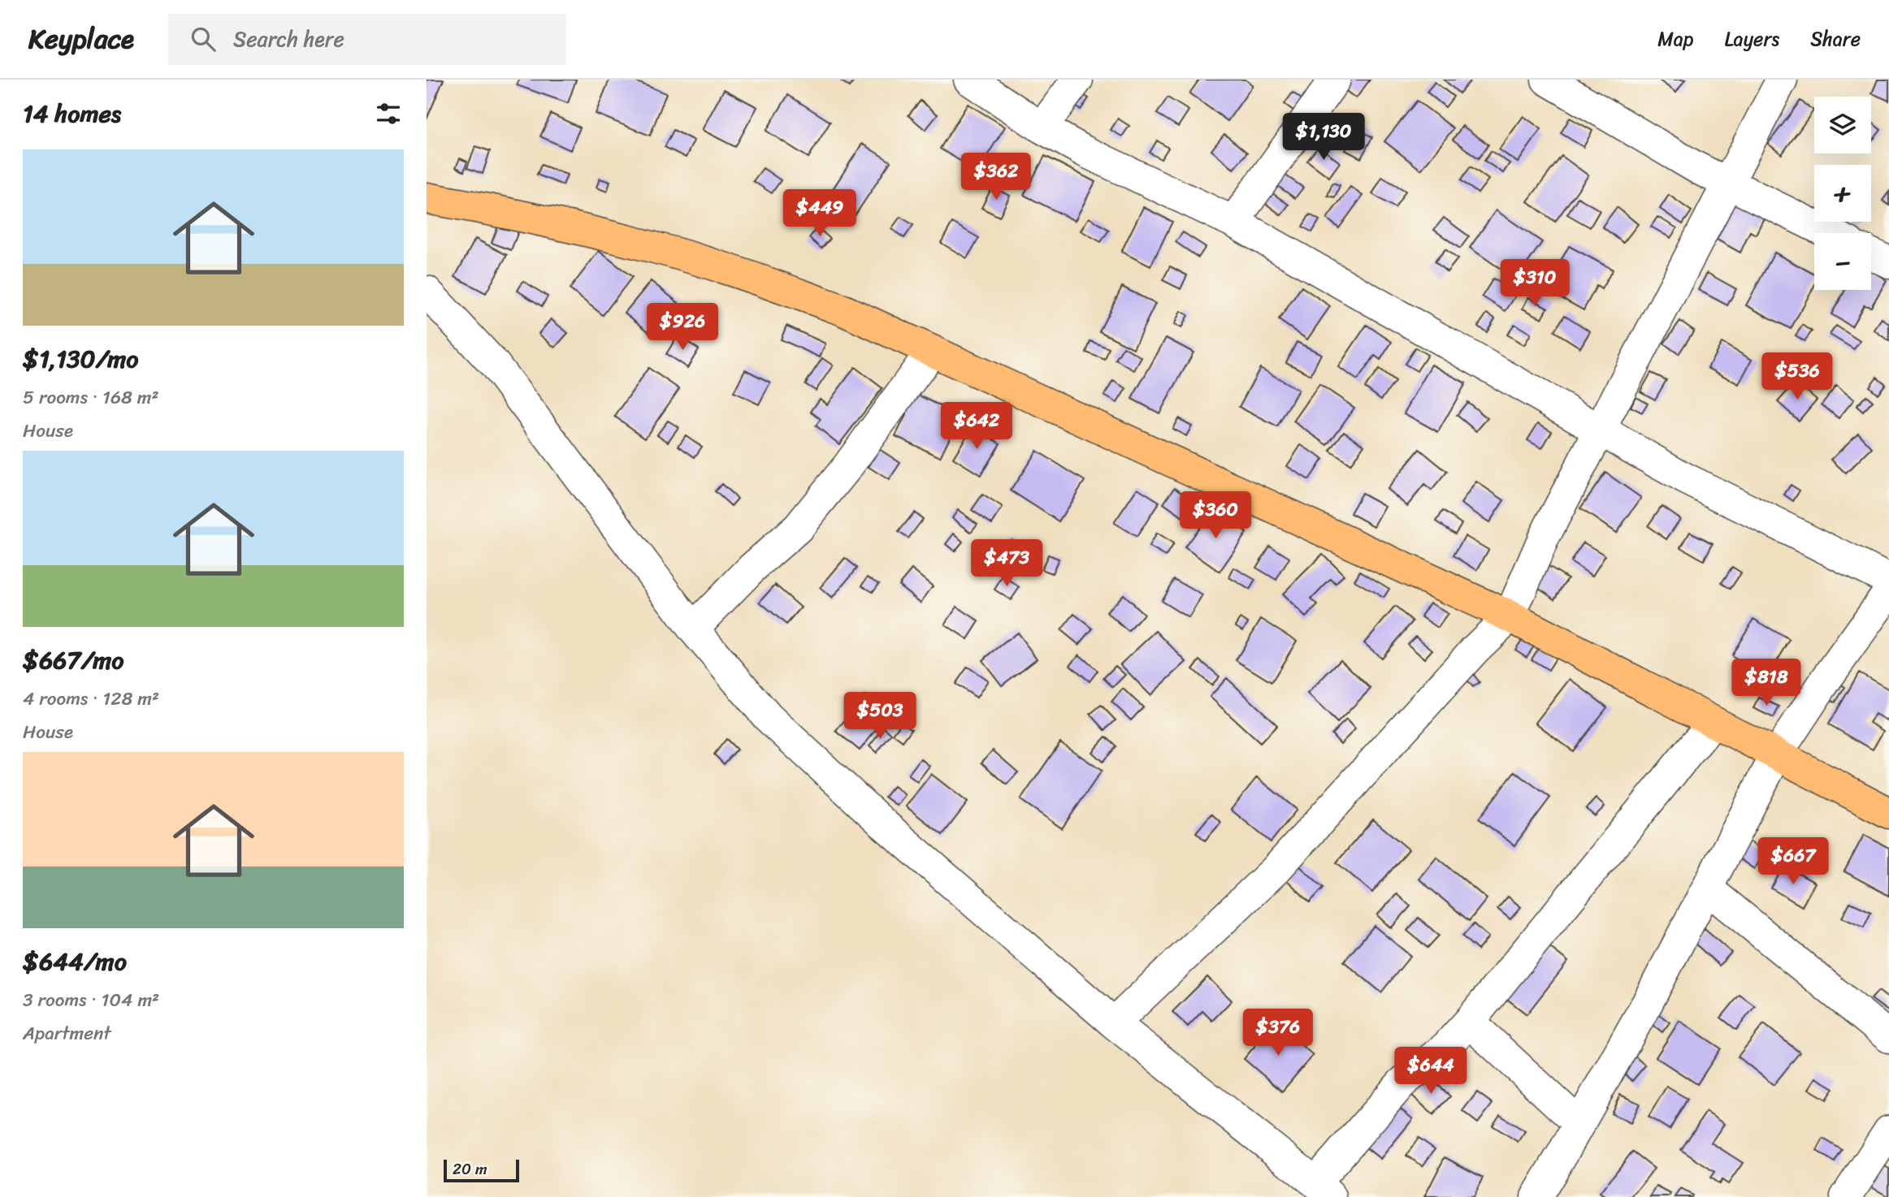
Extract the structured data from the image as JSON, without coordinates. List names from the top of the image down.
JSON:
{
  "scale_bar": "20 m",
  "page": {
    "header": "Keyplace",
    "search": "Search here",
    "nav": ["Map", "Layers", "Share"],
    "heading": "14 homes",
    "map_buttons": ["+", "−"],
    "price": [
      "$1,130",
      "$362",
      "$449",
      "$310",
      "$926",
      "$536",
      "$642",
      "$360",
      "$473",
      "$818",
      "$503",
      "$667",
      "$376",
      "$644"
    ],
    "list": [
      {
        "name": "$1,130/mo",
        "note": "5 rooms · 168 m² · House"
      },
      {
        "name": "$667/mo",
        "note": "4 rooms · 128 m² · House"
      },
      {
        "name": "$644/mo",
        "note": "3 rooms · 104 m² · Apartment"
      }
    ],
    "scale": "20 m"
  }
}
